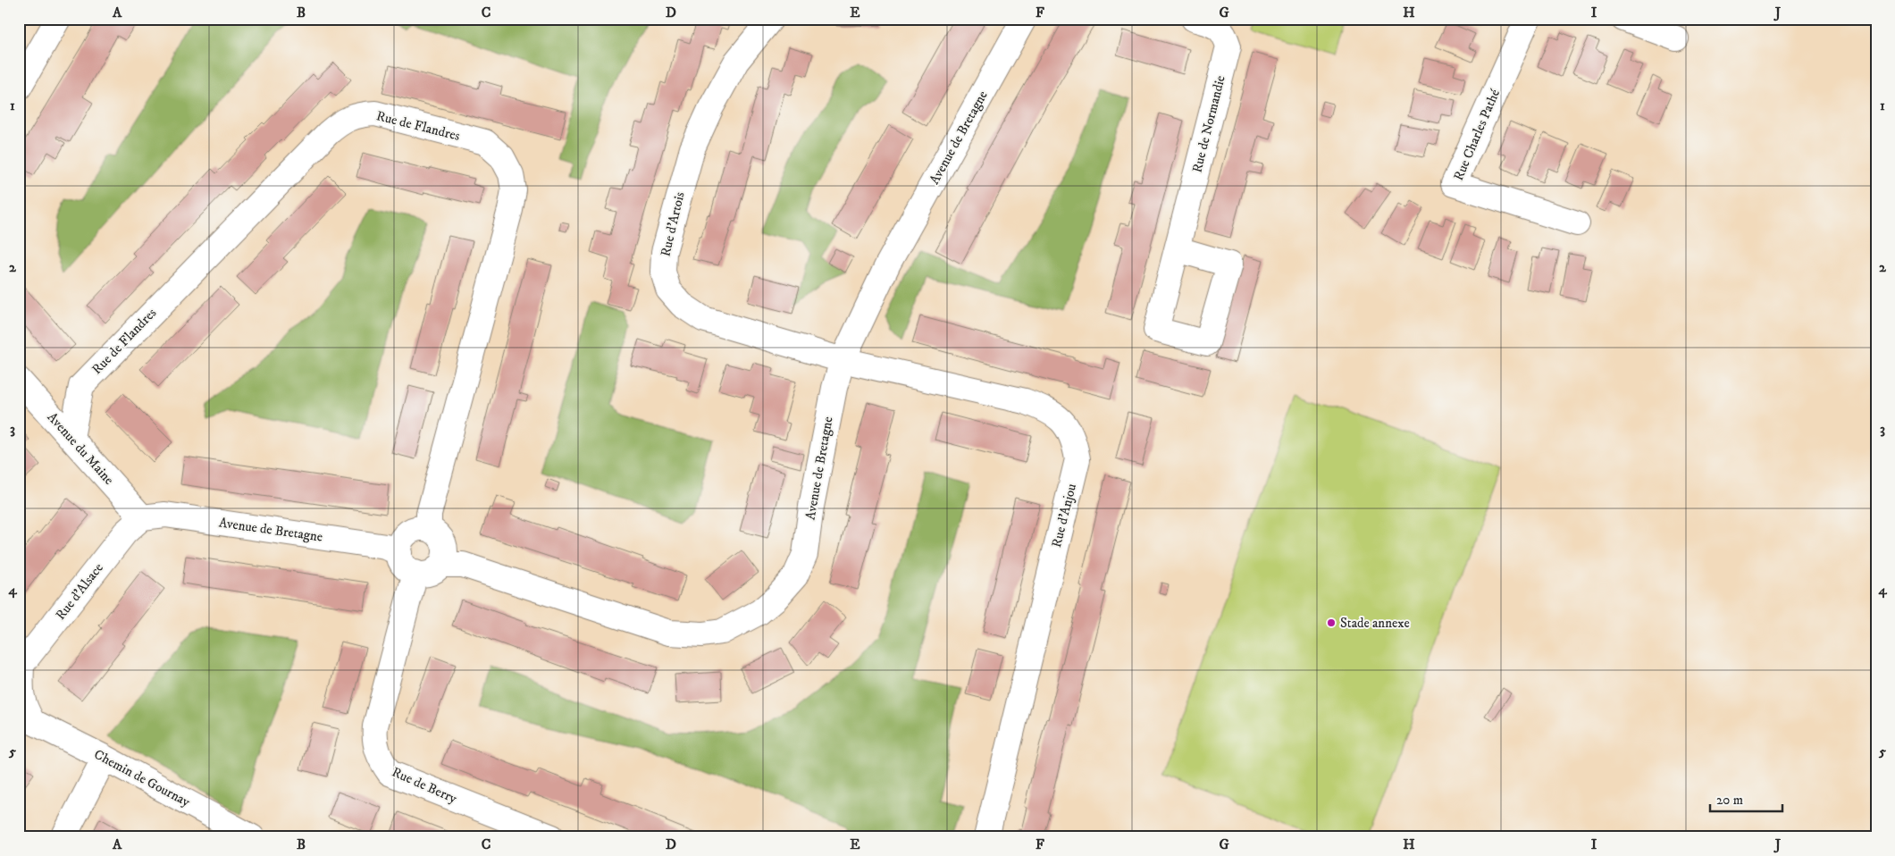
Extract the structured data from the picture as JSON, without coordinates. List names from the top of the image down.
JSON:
{
  "streets": {
    "street": [
      "Rue de Normandie",
      "Rue de Flandres",
      "Rue Charles Pathé",
      "Avenue de Bretagne",
      "Rue d'Artois",
      "Avenue du Maine",
      "Rue d'Anjou",
      "Rue d'Alsace",
      "Chemin de Gournay",
      "Rue de Berry"
    ]
  },
  "crossings": [
    ["Rue de Flandres", "Avenue de Bretagne"],
    ["Rue de Flandres", "Avenue du Maine"],
    ["Rue de Flandres", "Rue de Berry"],
    ["Avenue de Bretagne", "Rue d'Artois"],
    ["Avenue de Bretagne", "Avenue du Maine"],
    ["Avenue de Bretagne", "Rue d'Anjou"],
    ["Avenue de Bretagne", "Rue d'Alsace"],
    ["Avenue de Bretagne", "Rue de Berry"],
    ["Rue d'Artois", "Rue d'Anjou"],
    ["Avenue du Maine", "Rue d'Alsace"],
    ["Rue d'Alsace", "Chemin de Gournay"]
  ],
  "places": ["Stade annexe"],
  "scale_bar": "20 m",
  "grid": {
    "columns": [
      "A",
      "B",
      "C",
      "D",
      "E",
      "F",
      "G",
      "H",
      "I",
      "J"
    ],
    "rows": [
      "1",
      "2",
      "3",
      "4",
      "5"
    ]
  }
}
